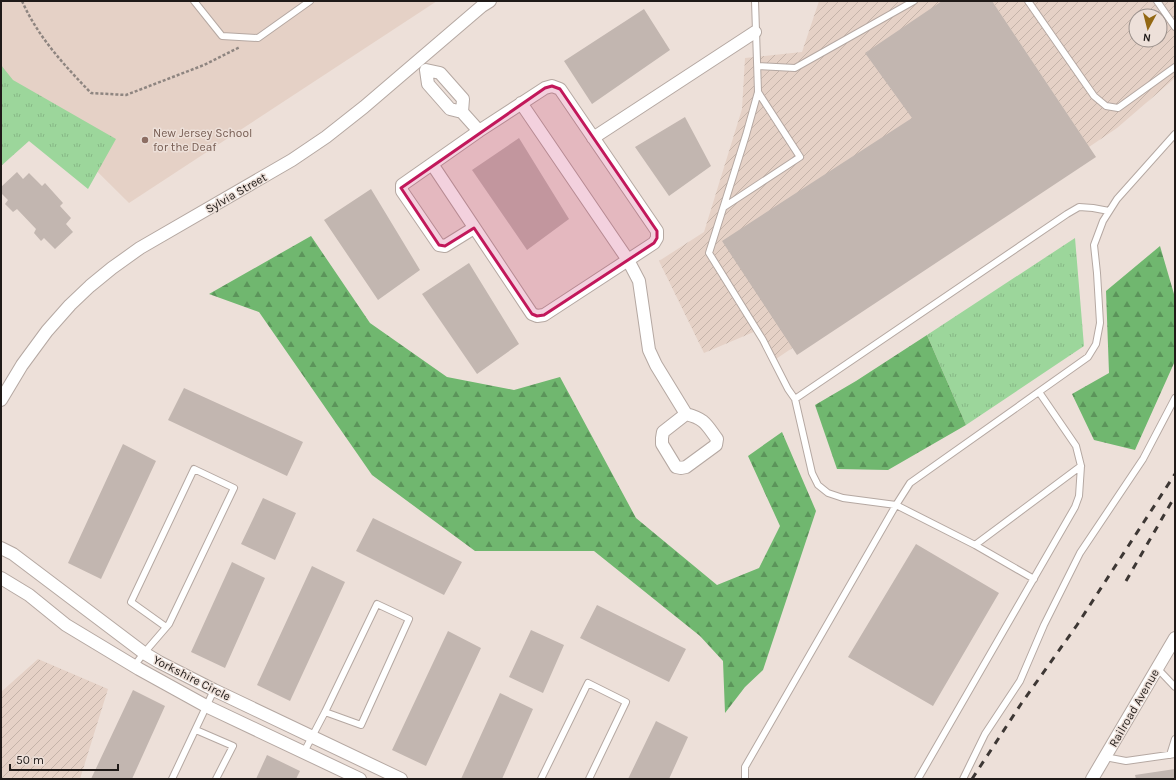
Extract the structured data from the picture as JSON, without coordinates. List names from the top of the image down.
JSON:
{
  "streets": {
    "street": ["Sylvia Street", "Yorkshire Circle", "Railroad Avenue"]
  },
  "places": ["New Jersey School for the Deaf"],
  "scale_bar": "50 m",
  "north": "bottom"
}
